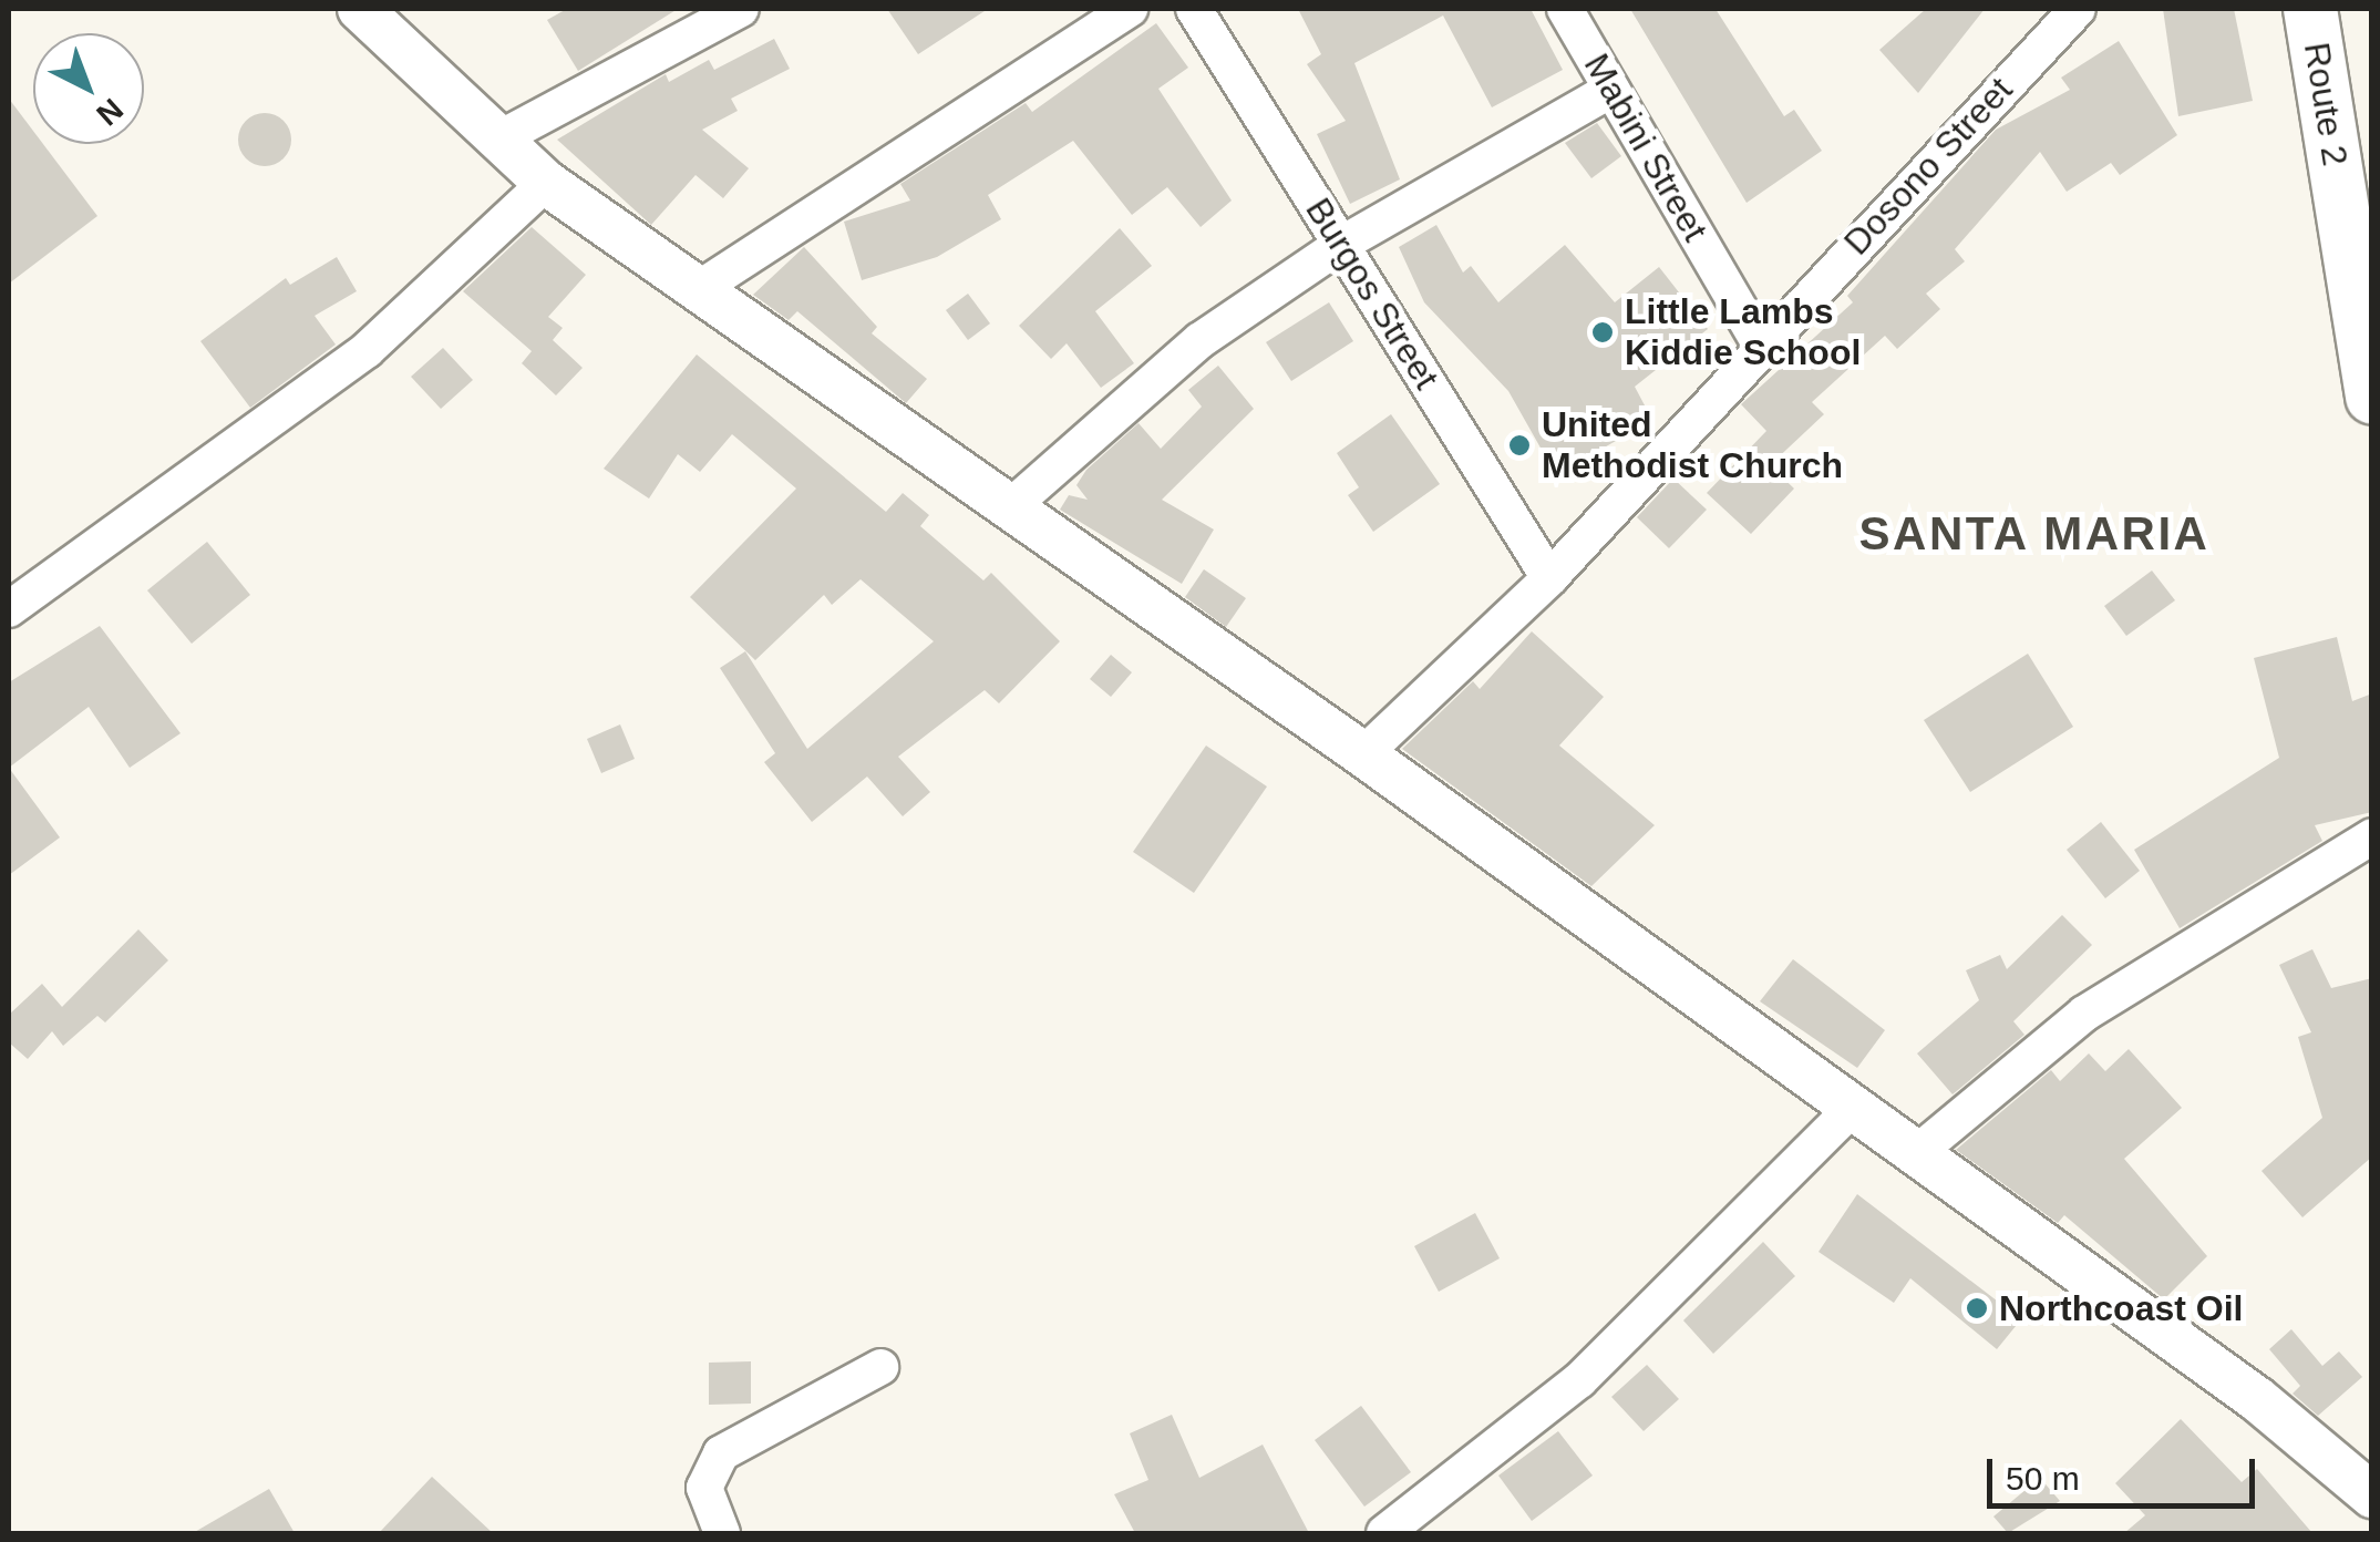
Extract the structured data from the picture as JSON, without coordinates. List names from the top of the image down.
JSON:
{
  "streets": {
    "highway": ["Route 2"],
    "street": ["Mabini Street", "Dosono Street", "Burgos Street"]
  },
  "crossings": [
    ["Mabini Street", "Dosono Street"],
    ["Dosono Street", "Burgos Street"]
  ],
  "districts": ["SANTA MARIA"],
  "places": ["Little Lambs Kiddie School", "United Methodist Church", "Northcoast Oil"],
  "scale_bar": "50 m",
  "north": "bottom right"
}
